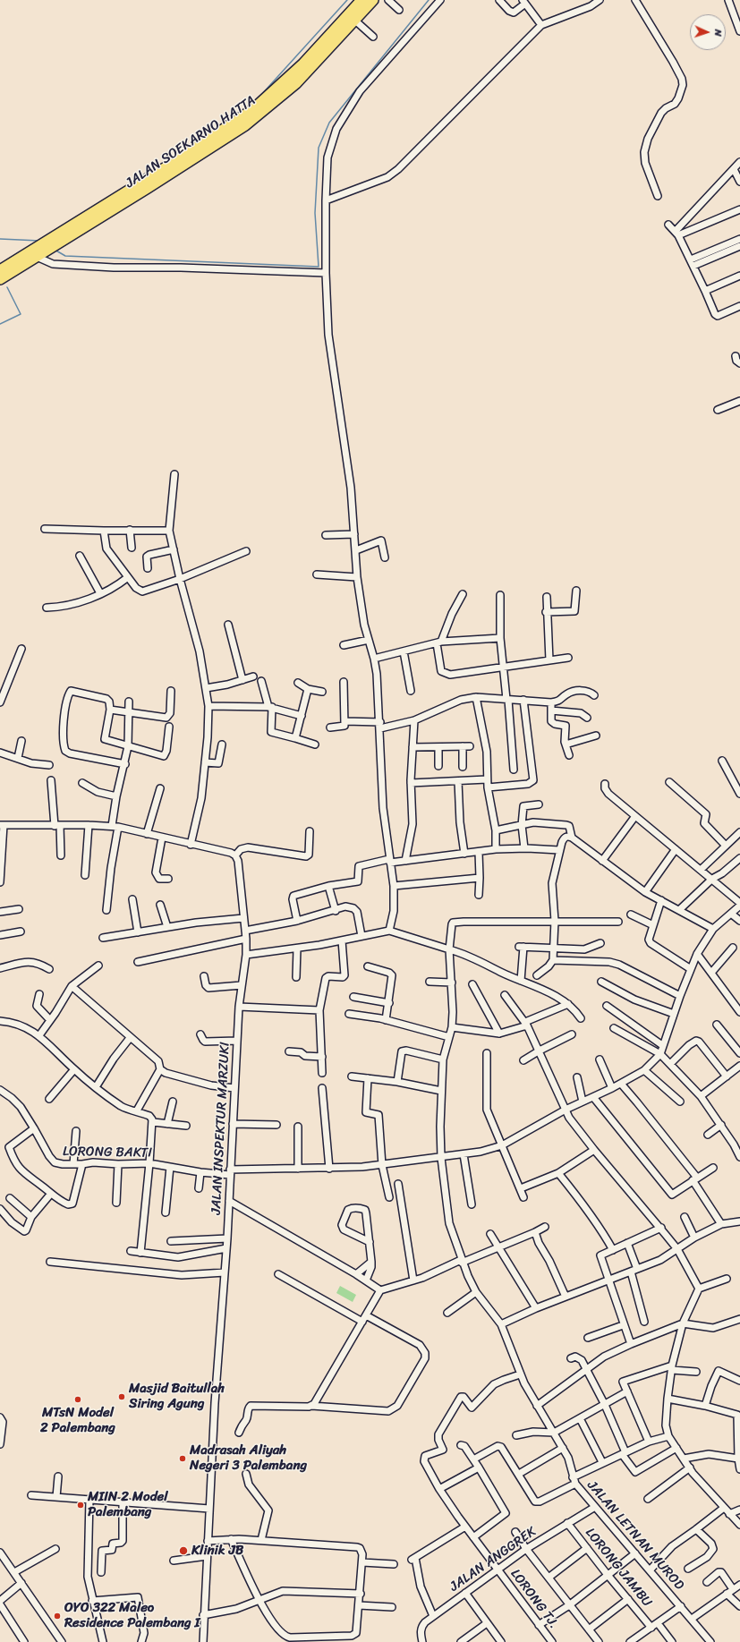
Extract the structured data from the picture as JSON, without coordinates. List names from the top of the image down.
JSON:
{
  "streets": {
    "highway": ["JALAN SOEKARNO HATTA"],
    "street": [
      "JALAN INSPEKTUR MARZUKI",
      "LORONG BAKTI",
      "JALAN LETNAN MUROD",
      "JALAN ANGGREK",
      "LORONG JAMBU",
      "LORONG TJ."
    ]
  },
  "crossings": [
    ["JALAN INSPEKTUR MARZUKI", "LORONG BAKTI"],
    ["LORONG BAKTI", "JALAN LETNAN MUROD"],
    ["JALAN LETNAN MUROD", "JALAN ANGGREK"],
    ["JALAN LETNAN MUROD", "LORONG TJ."],
    ["JALAN ANGGREK", "LORONG JAMBU"],
    ["JALAN ANGGREK", "LORONG TJ."]
  ],
  "places": [
    "Masjid Baitullah Siring Agung",
    "MTsN Model 2 Palembang",
    "Madrasah Aliyah Negeri 3 Palembang",
    "MIIN 2 Model Palembang",
    "Klinik JB",
    "OYO 322 Maleo Residence Palembang I"
  ],
  "north": "right"
}
